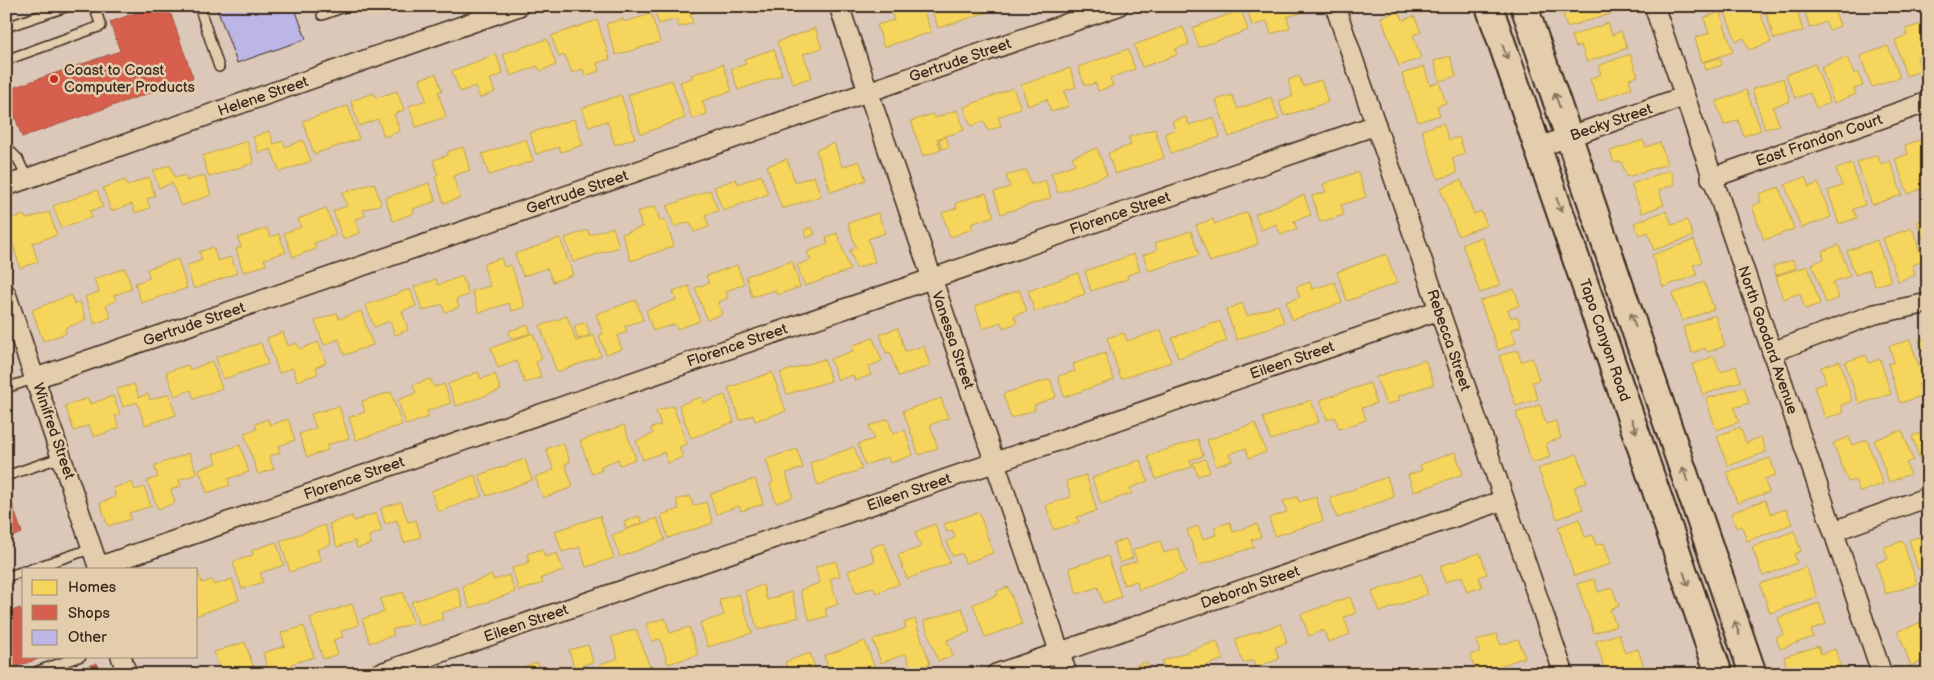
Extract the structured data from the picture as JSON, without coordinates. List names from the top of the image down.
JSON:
{
  "streets": {
    "main road": ["Tapo Canyon Road"],
    "street": [
      "Gertrude Street",
      "Helene Street",
      "Becky Street",
      "East Frandon Court",
      "Florence Street",
      "Vanessa Street",
      "Rebecca Street",
      "North Goodard Avenue",
      "Eileen Street",
      "Winifred Street",
      "Deborah Street"
    ]
  },
  "crossings": [
    ["Gertrude Street", "Vanessa Street"],
    ["Gertrude Street", "Winifred Street"],
    ["Becky Street", "Tapo Canyon Road"],
    ["Becky Street", "North Goodard Avenue"],
    ["East Frandon Court", "North Goodard Avenue"],
    ["Florence Street", "Vanessa Street"],
    ["Florence Street", "Rebecca Street"],
    ["Florence Street", "Winifred Street"],
    ["Vanessa Street", "Eileen Street"],
    ["Vanessa Street", "Deborah Street"],
    ["Rebecca Street", "Eileen Street"],
    ["Rebecca Street", "Deborah Street"]
  ],
  "places": ["Coast to Coast Computer Products"],
  "legend": ["Homes", "Shops", "Other"]
}
